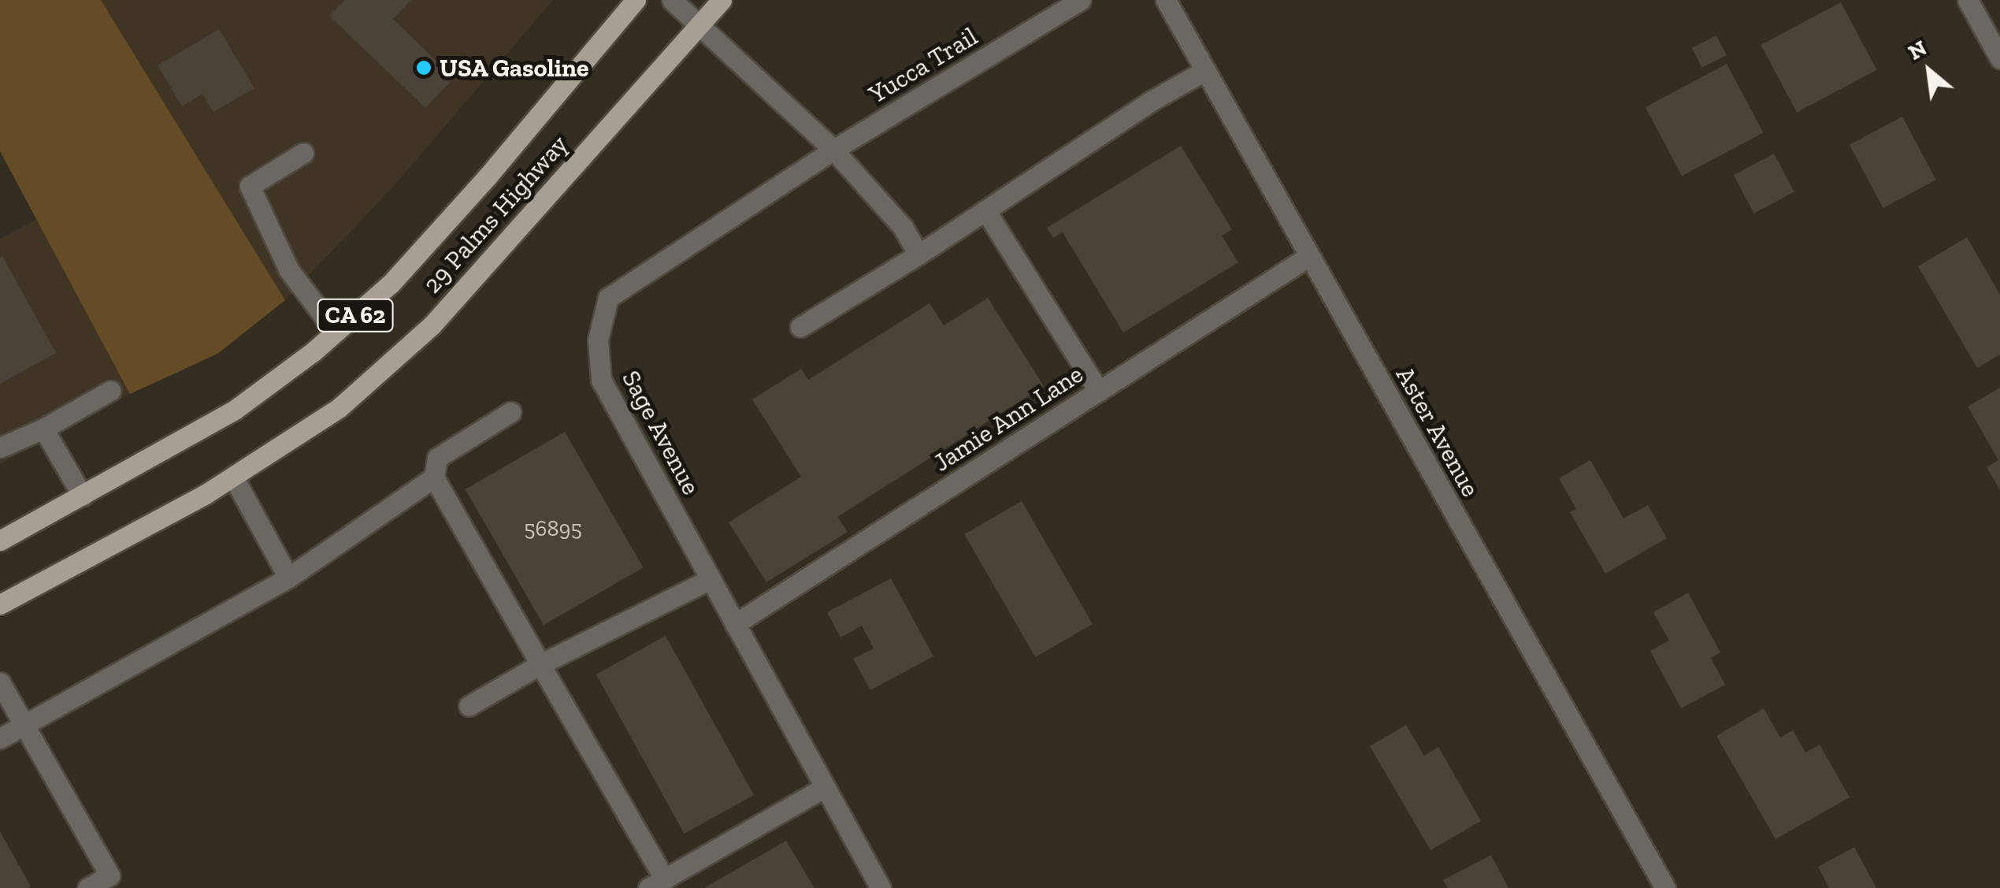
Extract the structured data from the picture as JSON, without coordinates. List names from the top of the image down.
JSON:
{
  "streets": {
    "main road": ["29 Palms Highway", "CA 62"],
    "street": [
      "Yucca Trail",
      "Jamie Ann Lane",
      "Aster Avenue",
      "Sage Avenue"
    ]
  },
  "crossings": [
    ["Yucca Trail", "Sage Avenue"],
    ["Jamie Ann Lane", "Aster Avenue"],
    ["Jamie Ann Lane", "Sage Avenue"]
  ],
  "places": ["USA Gasoline"],
  "house_numbers": ["56895"],
  "north": "top left"
}
